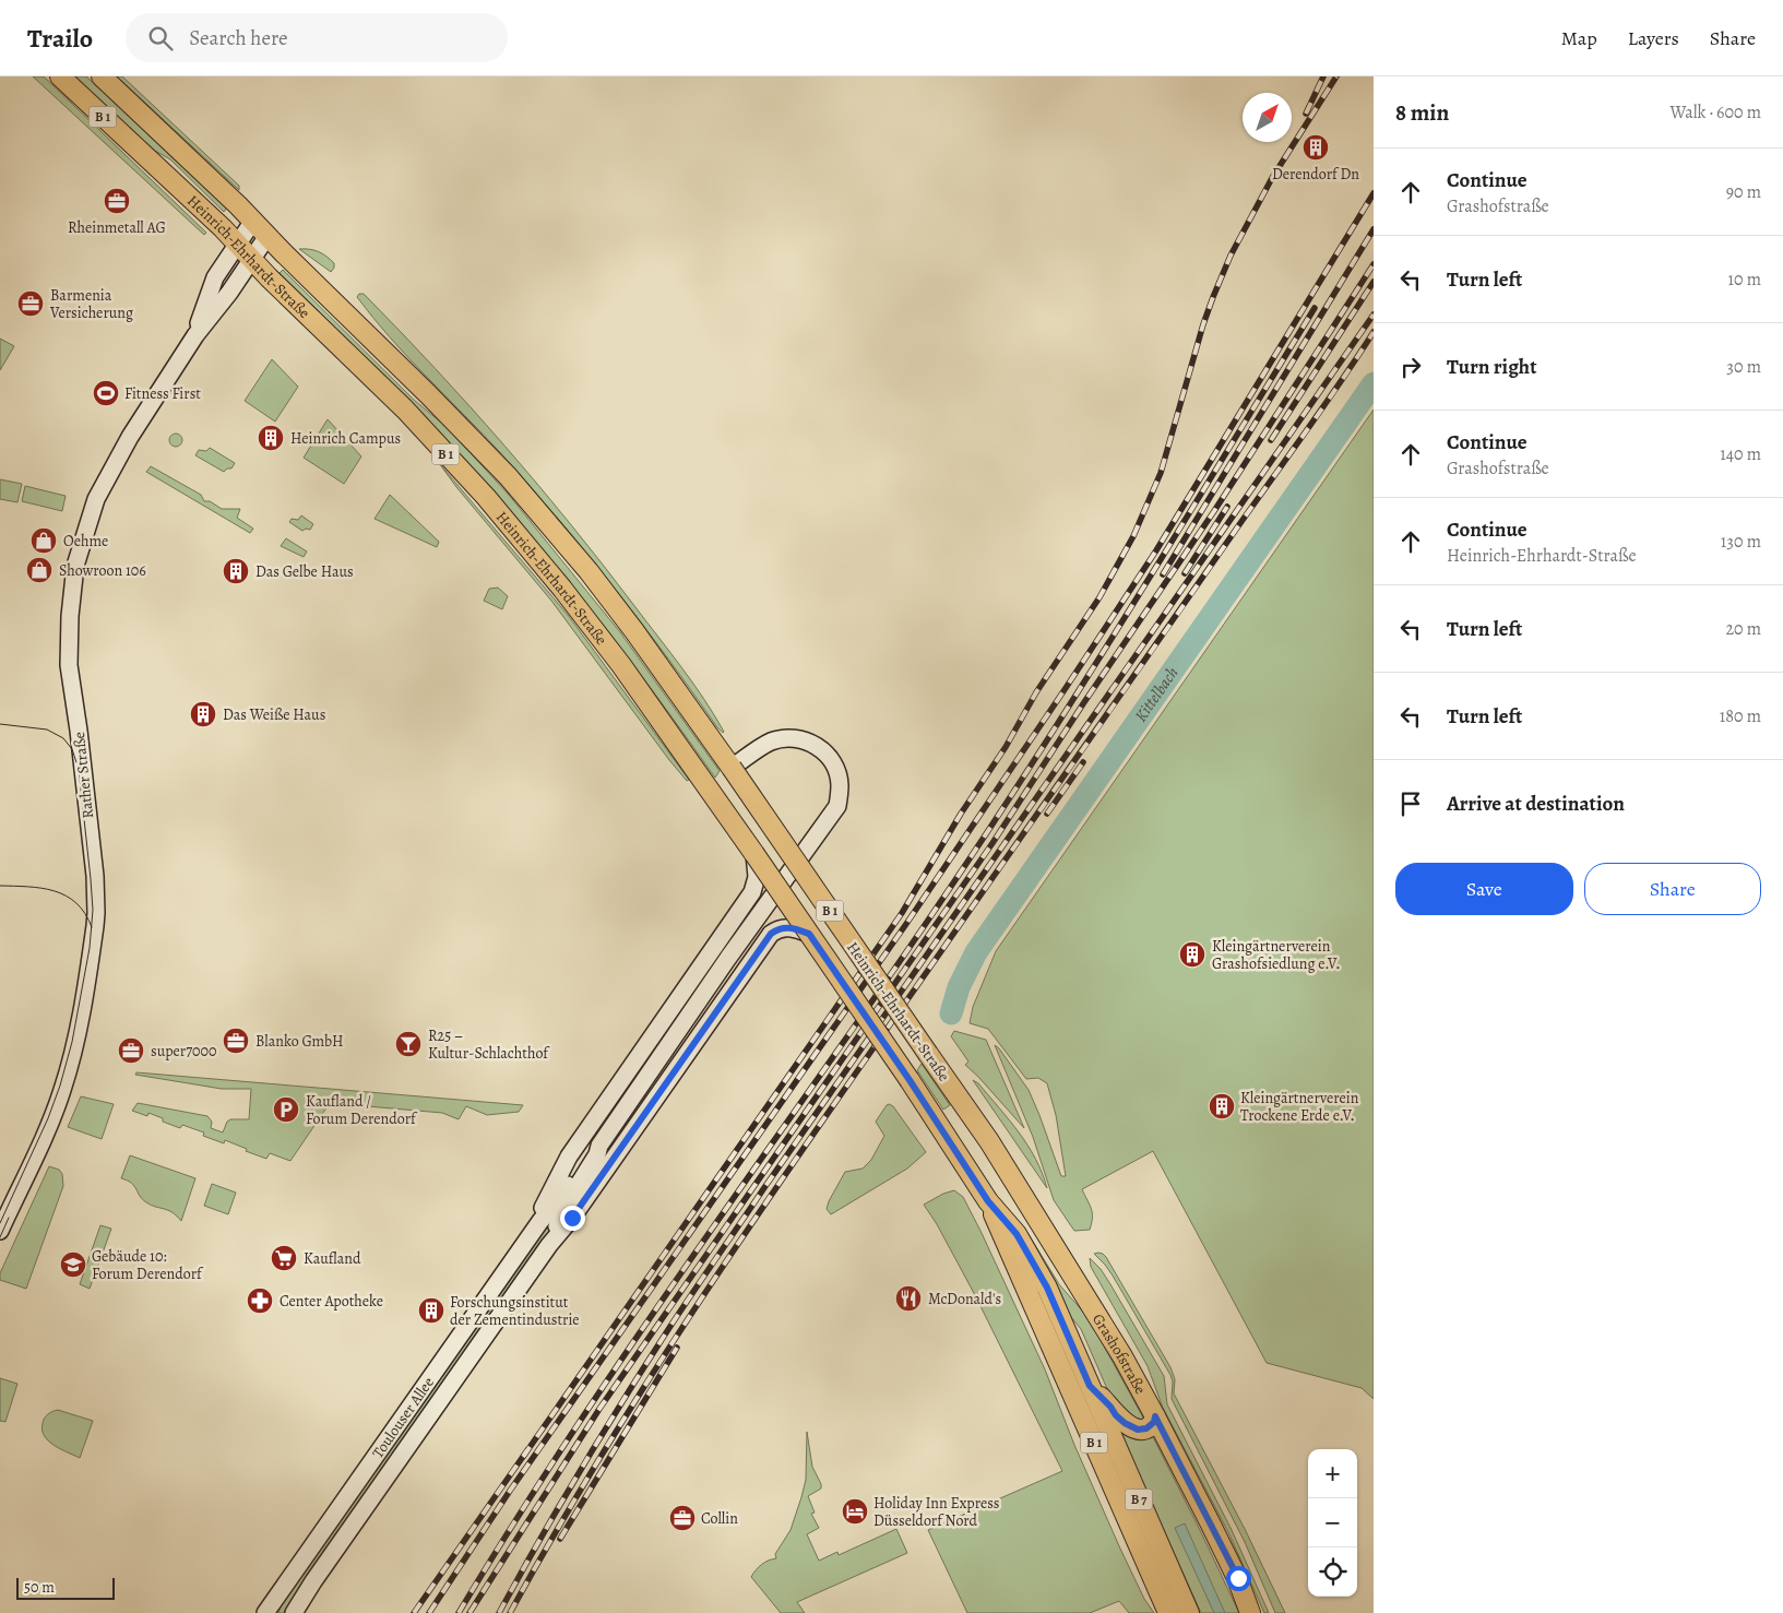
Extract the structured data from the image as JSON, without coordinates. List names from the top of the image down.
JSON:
{
  "streets": {
    "main road": [
      "B 1",
      "Heinrich-Ehrhardt-Straße",
      "Rather Straße",
      "Grashofstraße",
      "Toulouser Allee",
      "B 7"
    ]
  },
  "crossings": [
    ["B 1", "Heinrich-Ehrhardt-Straße"],
    ["B 1", "Grashofstraße"],
    ["B 1", "B 7"],
    ["Heinrich-Ehrhardt-Straße", "Rather Straße"],
    ["Heinrich-Ehrhardt-Straße", "Grashofstraße"],
    ["Heinrich-Ehrhardt-Straße", "B 7"]
  ],
  "water": ["Kittelbach"],
  "places": {
    "building": [
      "Derendorf Dn",
      "Heinrich Campus",
      "Das Gelbe Haus",
      "Das Weiße Haus",
      "Kleingärtnerverein Grashofsiedlung e.V.",
      "Kleingärtnerverein Trockene Erde e.V.",
      "Forschungsinstitut der Zementindustrie"
    ],
    "office": [
      "Rheinmetall AG",
      "Barmenia Versicherung",
      "Blanko GmbH",
      "super7000",
      "Collin"
    ],
    "sports": ["Fitness First"],
    "shop": ["Oehme", "Showroon 106"],
    "bar": ["R25 – Kultur‐Schlachthof"],
    "parking": ["Kaufland / Forum Derendorf"],
    "supermarket": ["Kaufland"],
    "school or university": ["Gebäude 10: Forum Derendorf"],
    "restaurant": ["McDonald's"],
    "pharmacy": ["Center Apotheke"],
    "hotel": ["Holiday Inn Express Düsseldorf Nord"]
  },
  "scale_bar": "50 m",
  "north": "top right",
  "page": {
    "header": "Trailo",
    "search": "Search here",
    "nav": ["Map", "Layers", "Share"],
    "heading": ["8 min", "Walk · 600 m"],
    "list": [
      ["Continue", "Grashofstraße", "90 m"],
      ["Turn left", "10 m"],
      ["Turn right", "30 m"],
      ["Continue", "Grashofstraße", "140 m"],
      ["Continue", "Heinrich-Ehrhardt-Straße", "130 m"],
      ["Turn left", "20 m"],
      ["Turn left", "180 m"],
      "Arrive at destination"
    ],
    "buttons": ["Save", "Share"],
    "map_buttons": ["+", "−"],
    "scale": "50 m"
  }
}
